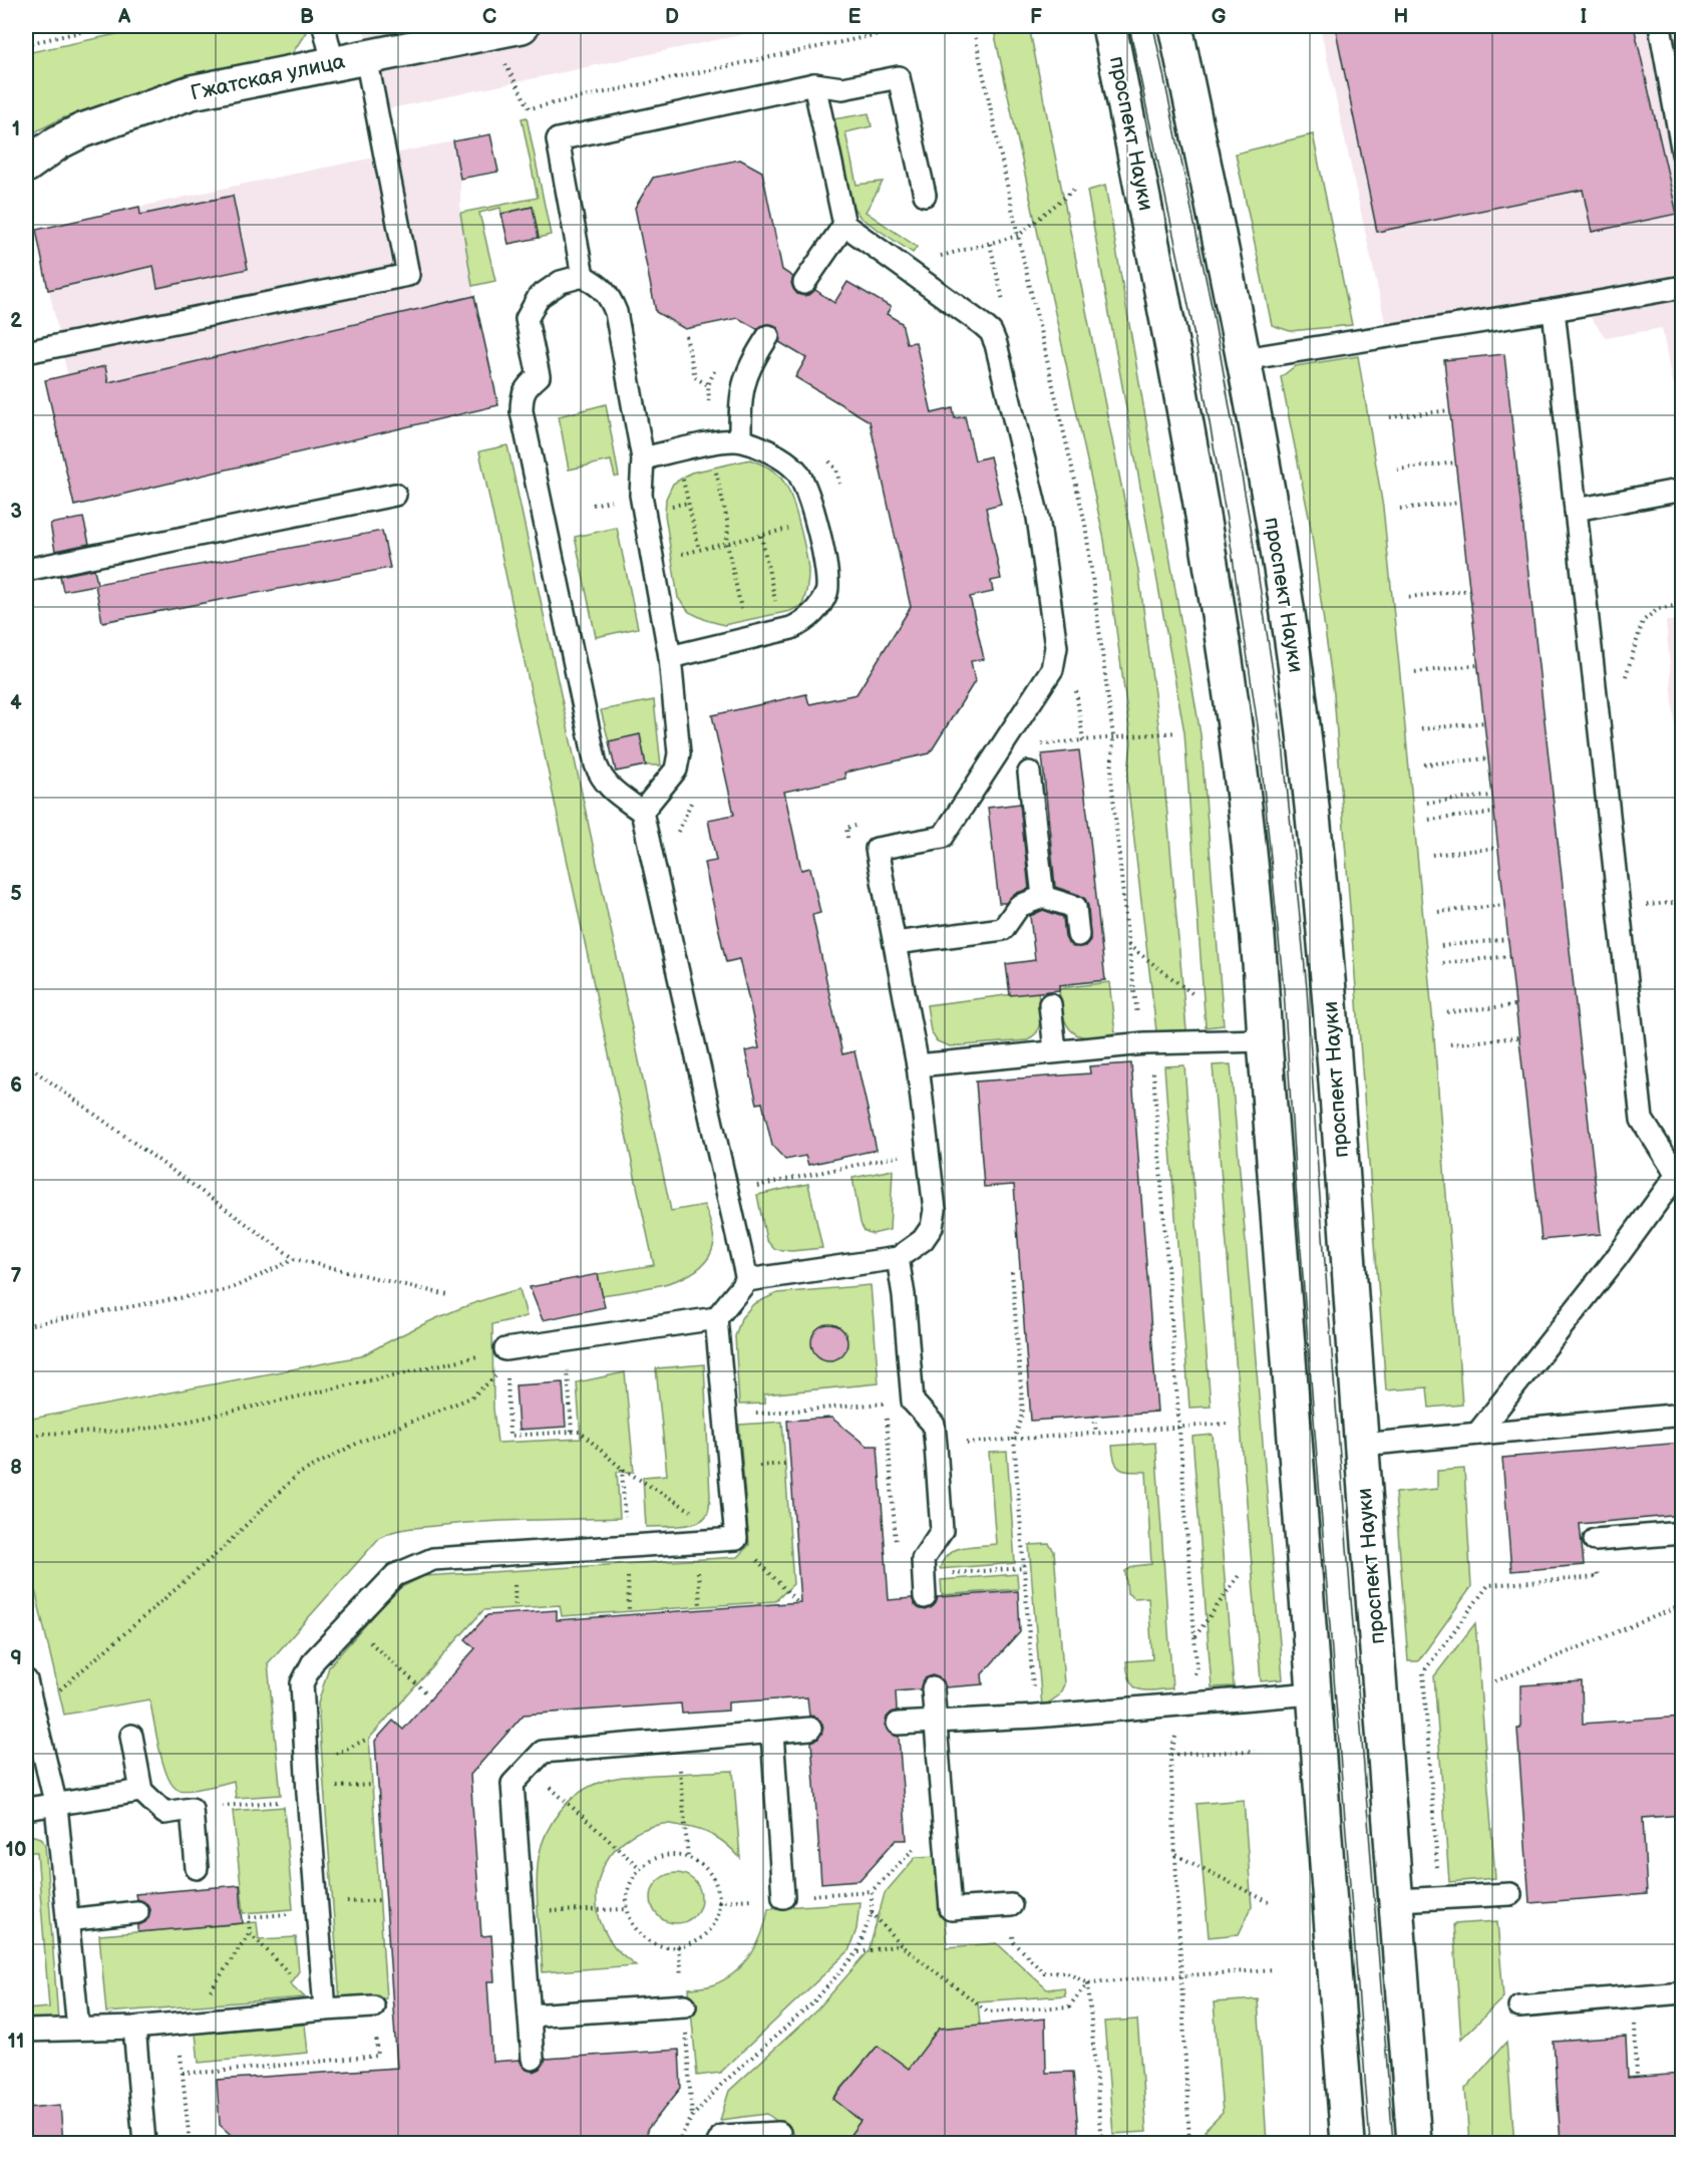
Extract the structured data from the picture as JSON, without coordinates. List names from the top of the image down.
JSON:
{
  "streets": {
    "main road": ["Гжатская улица", "проспект Науки"]
  },
  "grid": {
    "columns": [
      "A",
      "B",
      "C",
      "D",
      "E",
      "F",
      "G",
      "H",
      "I"
    ],
    "rows": [
      "1",
      "2",
      "3",
      "4",
      "5",
      "6",
      "7",
      "8",
      "9",
      "10",
      "11"
    ]
  }
}
